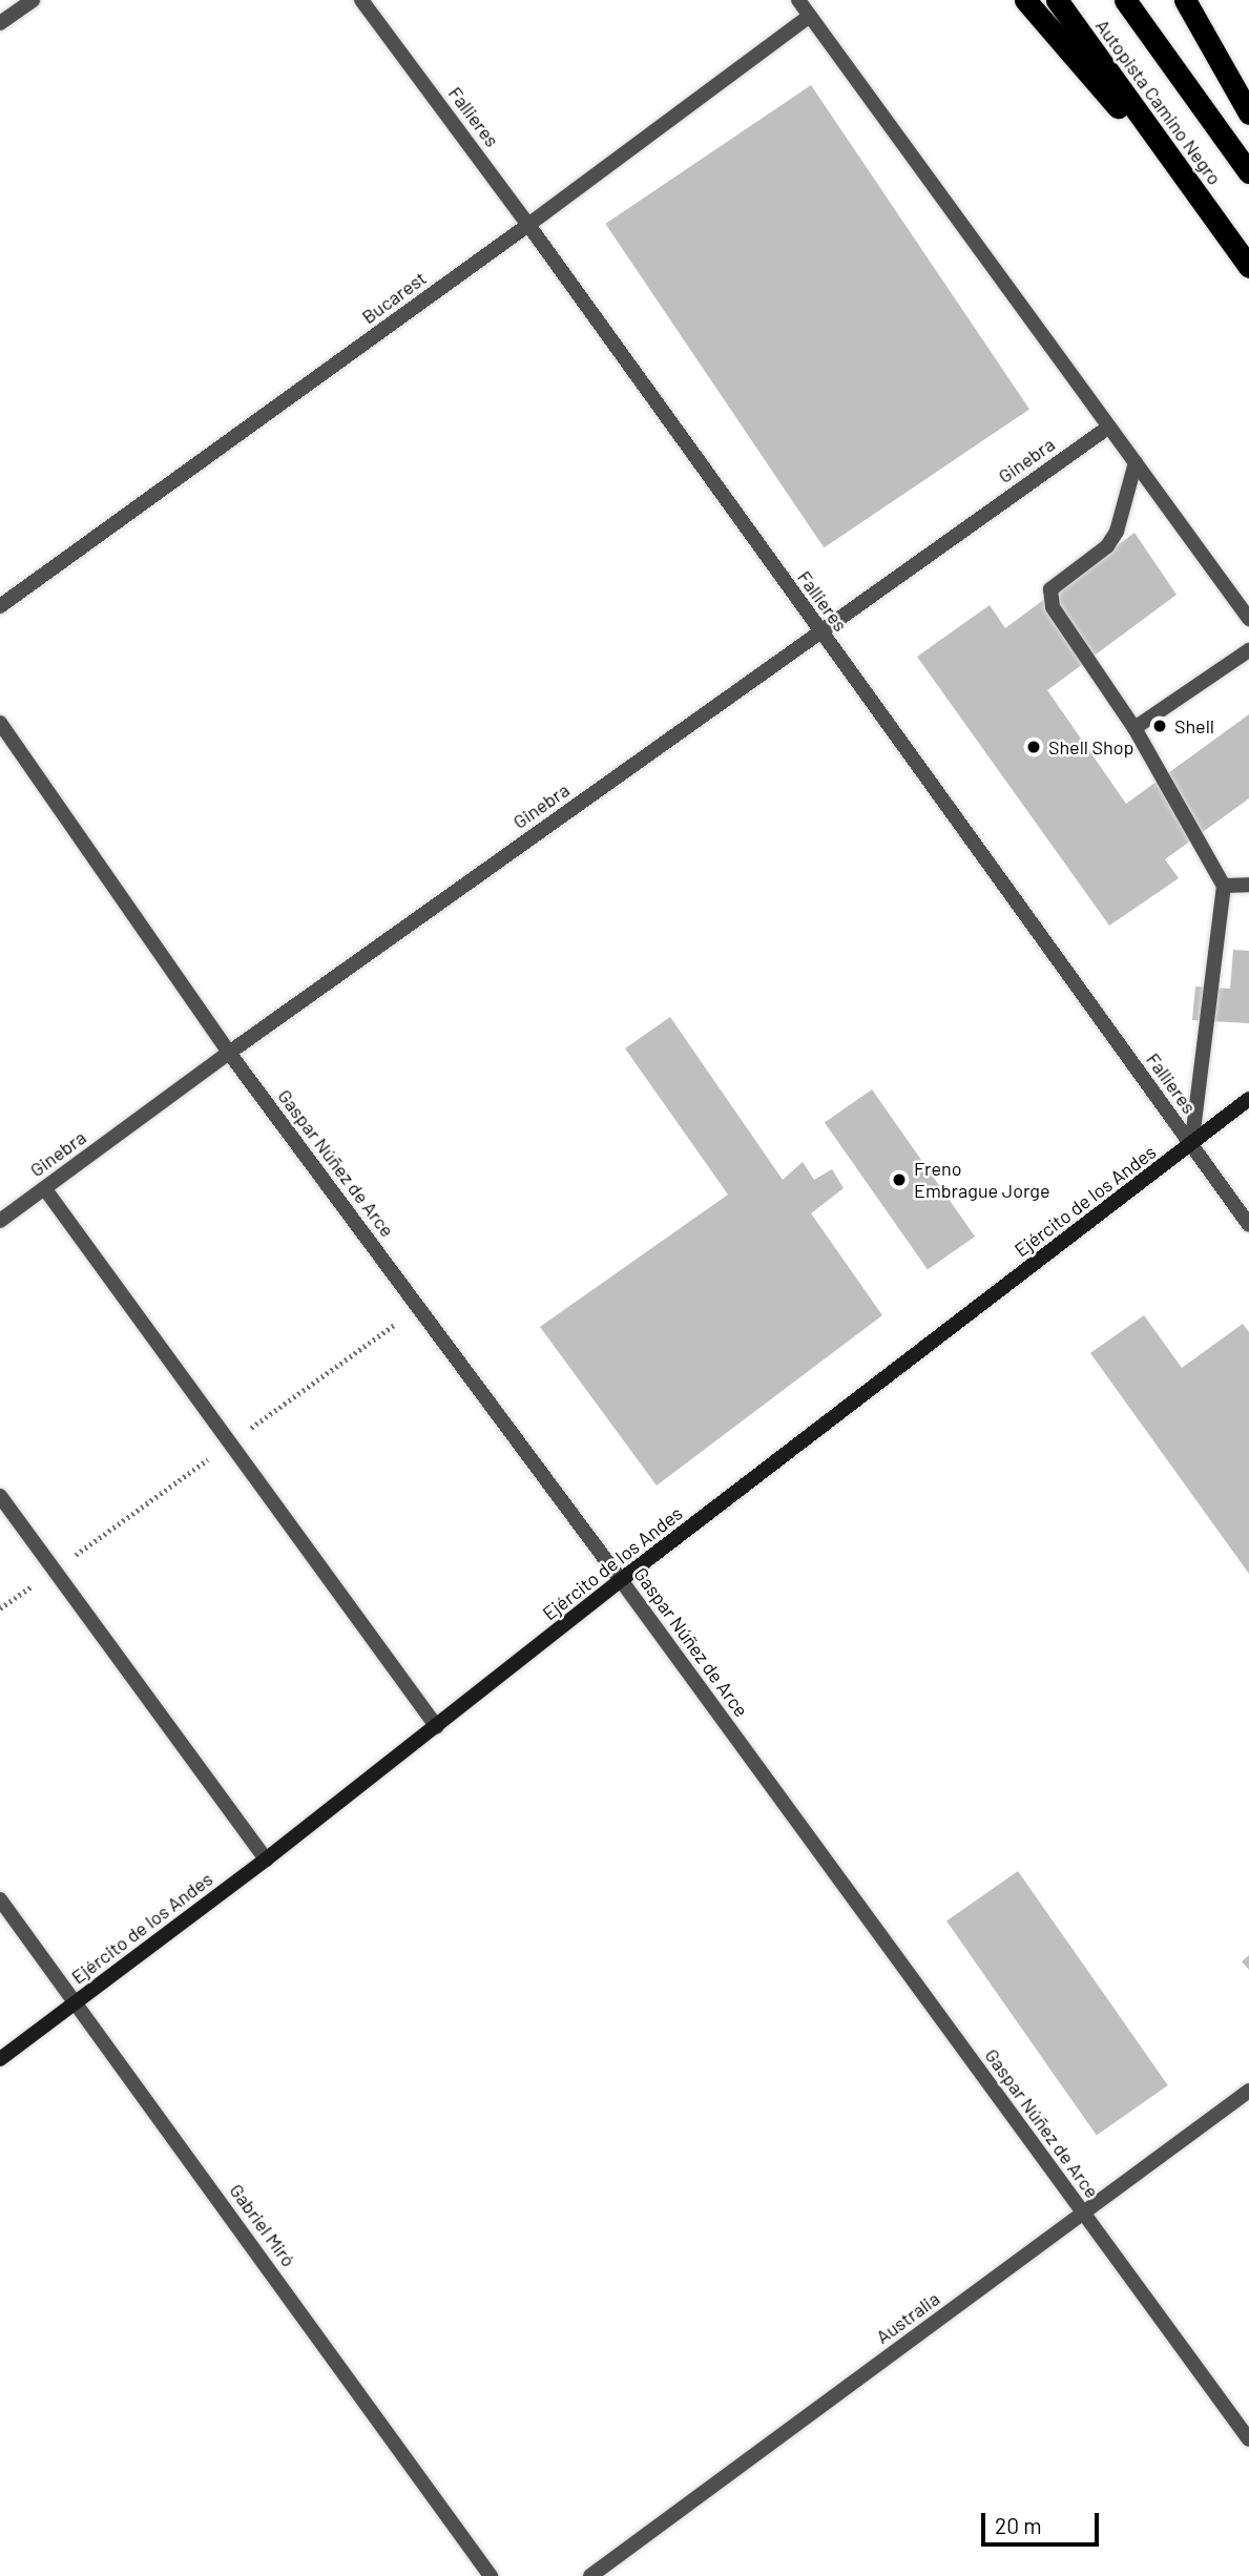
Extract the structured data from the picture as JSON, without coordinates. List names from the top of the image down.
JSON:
{
  "streets": {
    "highway": ["Autopista Camino Negro"],
    "main road": ["Ejército de los Andes"],
    "street": [
      "Fallieres",
      "Bucarest",
      "Ginebra",
      "Gaspar Núñez de Arce",
      "Gabriel Miró",
      "Australia"
    ]
  },
  "crossings": [
    ["Fallieres", "Bucarest"],
    ["Fallieres", "Ginebra"],
    ["Fallieres", "Ejército de los Andes"],
    ["Ginebra", "Gaspar Núñez de Arce"],
    ["Gaspar Núñez de Arce", "Ejército de los Andes"],
    ["Gaspar Núñez de Arce", "Australia"],
    ["Ejército de los Andes", "Gabriel Miró"]
  ],
  "places": ["Shell", "Shell Shop", "Freno Embrague Jorge"],
  "scale_bar": "20 m"
}
